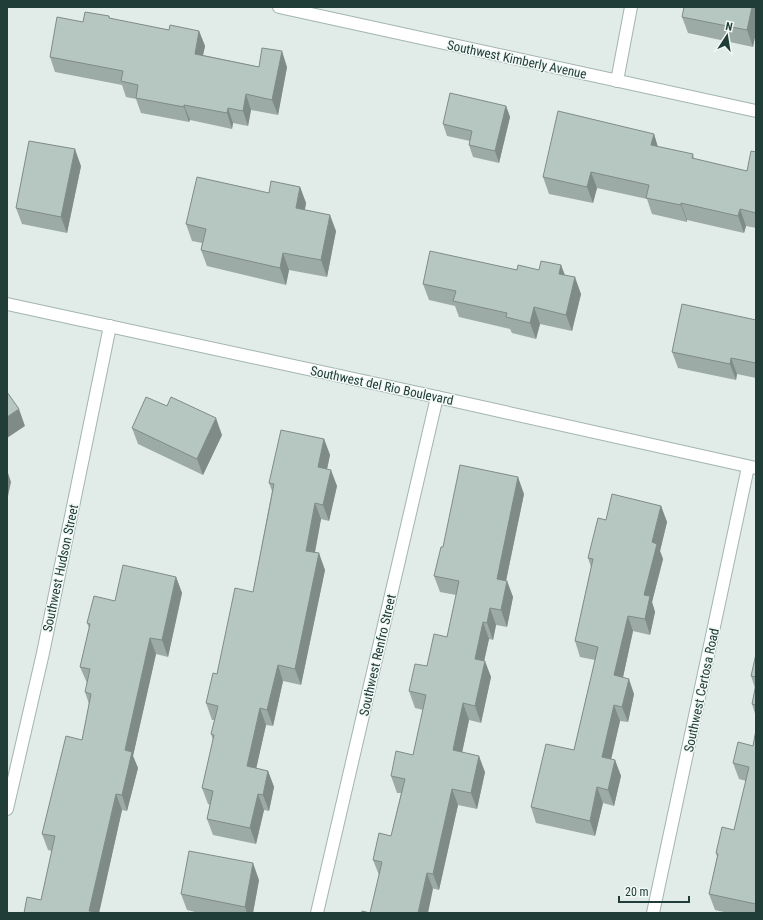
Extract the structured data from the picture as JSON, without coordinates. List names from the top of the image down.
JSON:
{
  "streets": {
    "street": [
      "Southwest Kimberly Avenue",
      "Southwest del Rio Boulevard",
      "Southwest Hudson Street",
      "Southwest Renfro Street",
      "Southwest Certosa Road"
    ]
  },
  "crossings": [
    ["Southwest del Rio Boulevard", "Southwest Hudson Street"],
    ["Southwest del Rio Boulevard", "Southwest Renfro Street"],
    ["Southwest del Rio Boulevard", "Southwest Certosa Road"]
  ],
  "scale_bar": "20 m",
  "north": "top"
}
